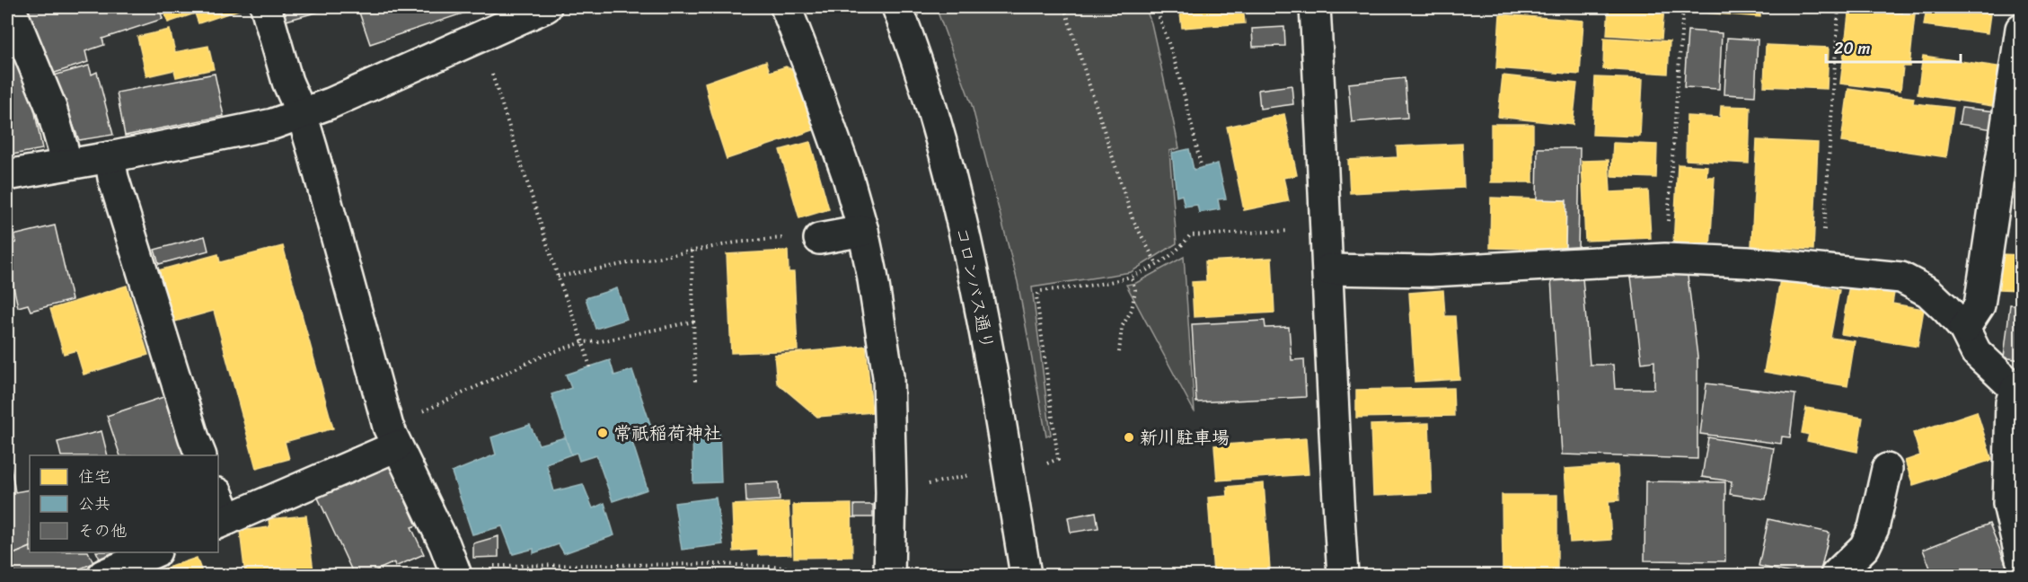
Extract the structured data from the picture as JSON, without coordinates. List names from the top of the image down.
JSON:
{
  "streets": {
    "street": ["コロンバス通り"]
  },
  "places": ["常祇稲荷神社", "新川駐車場"],
  "legend": ["住宅", "公共", "その他"],
  "scale_bar": "20 m"
}
